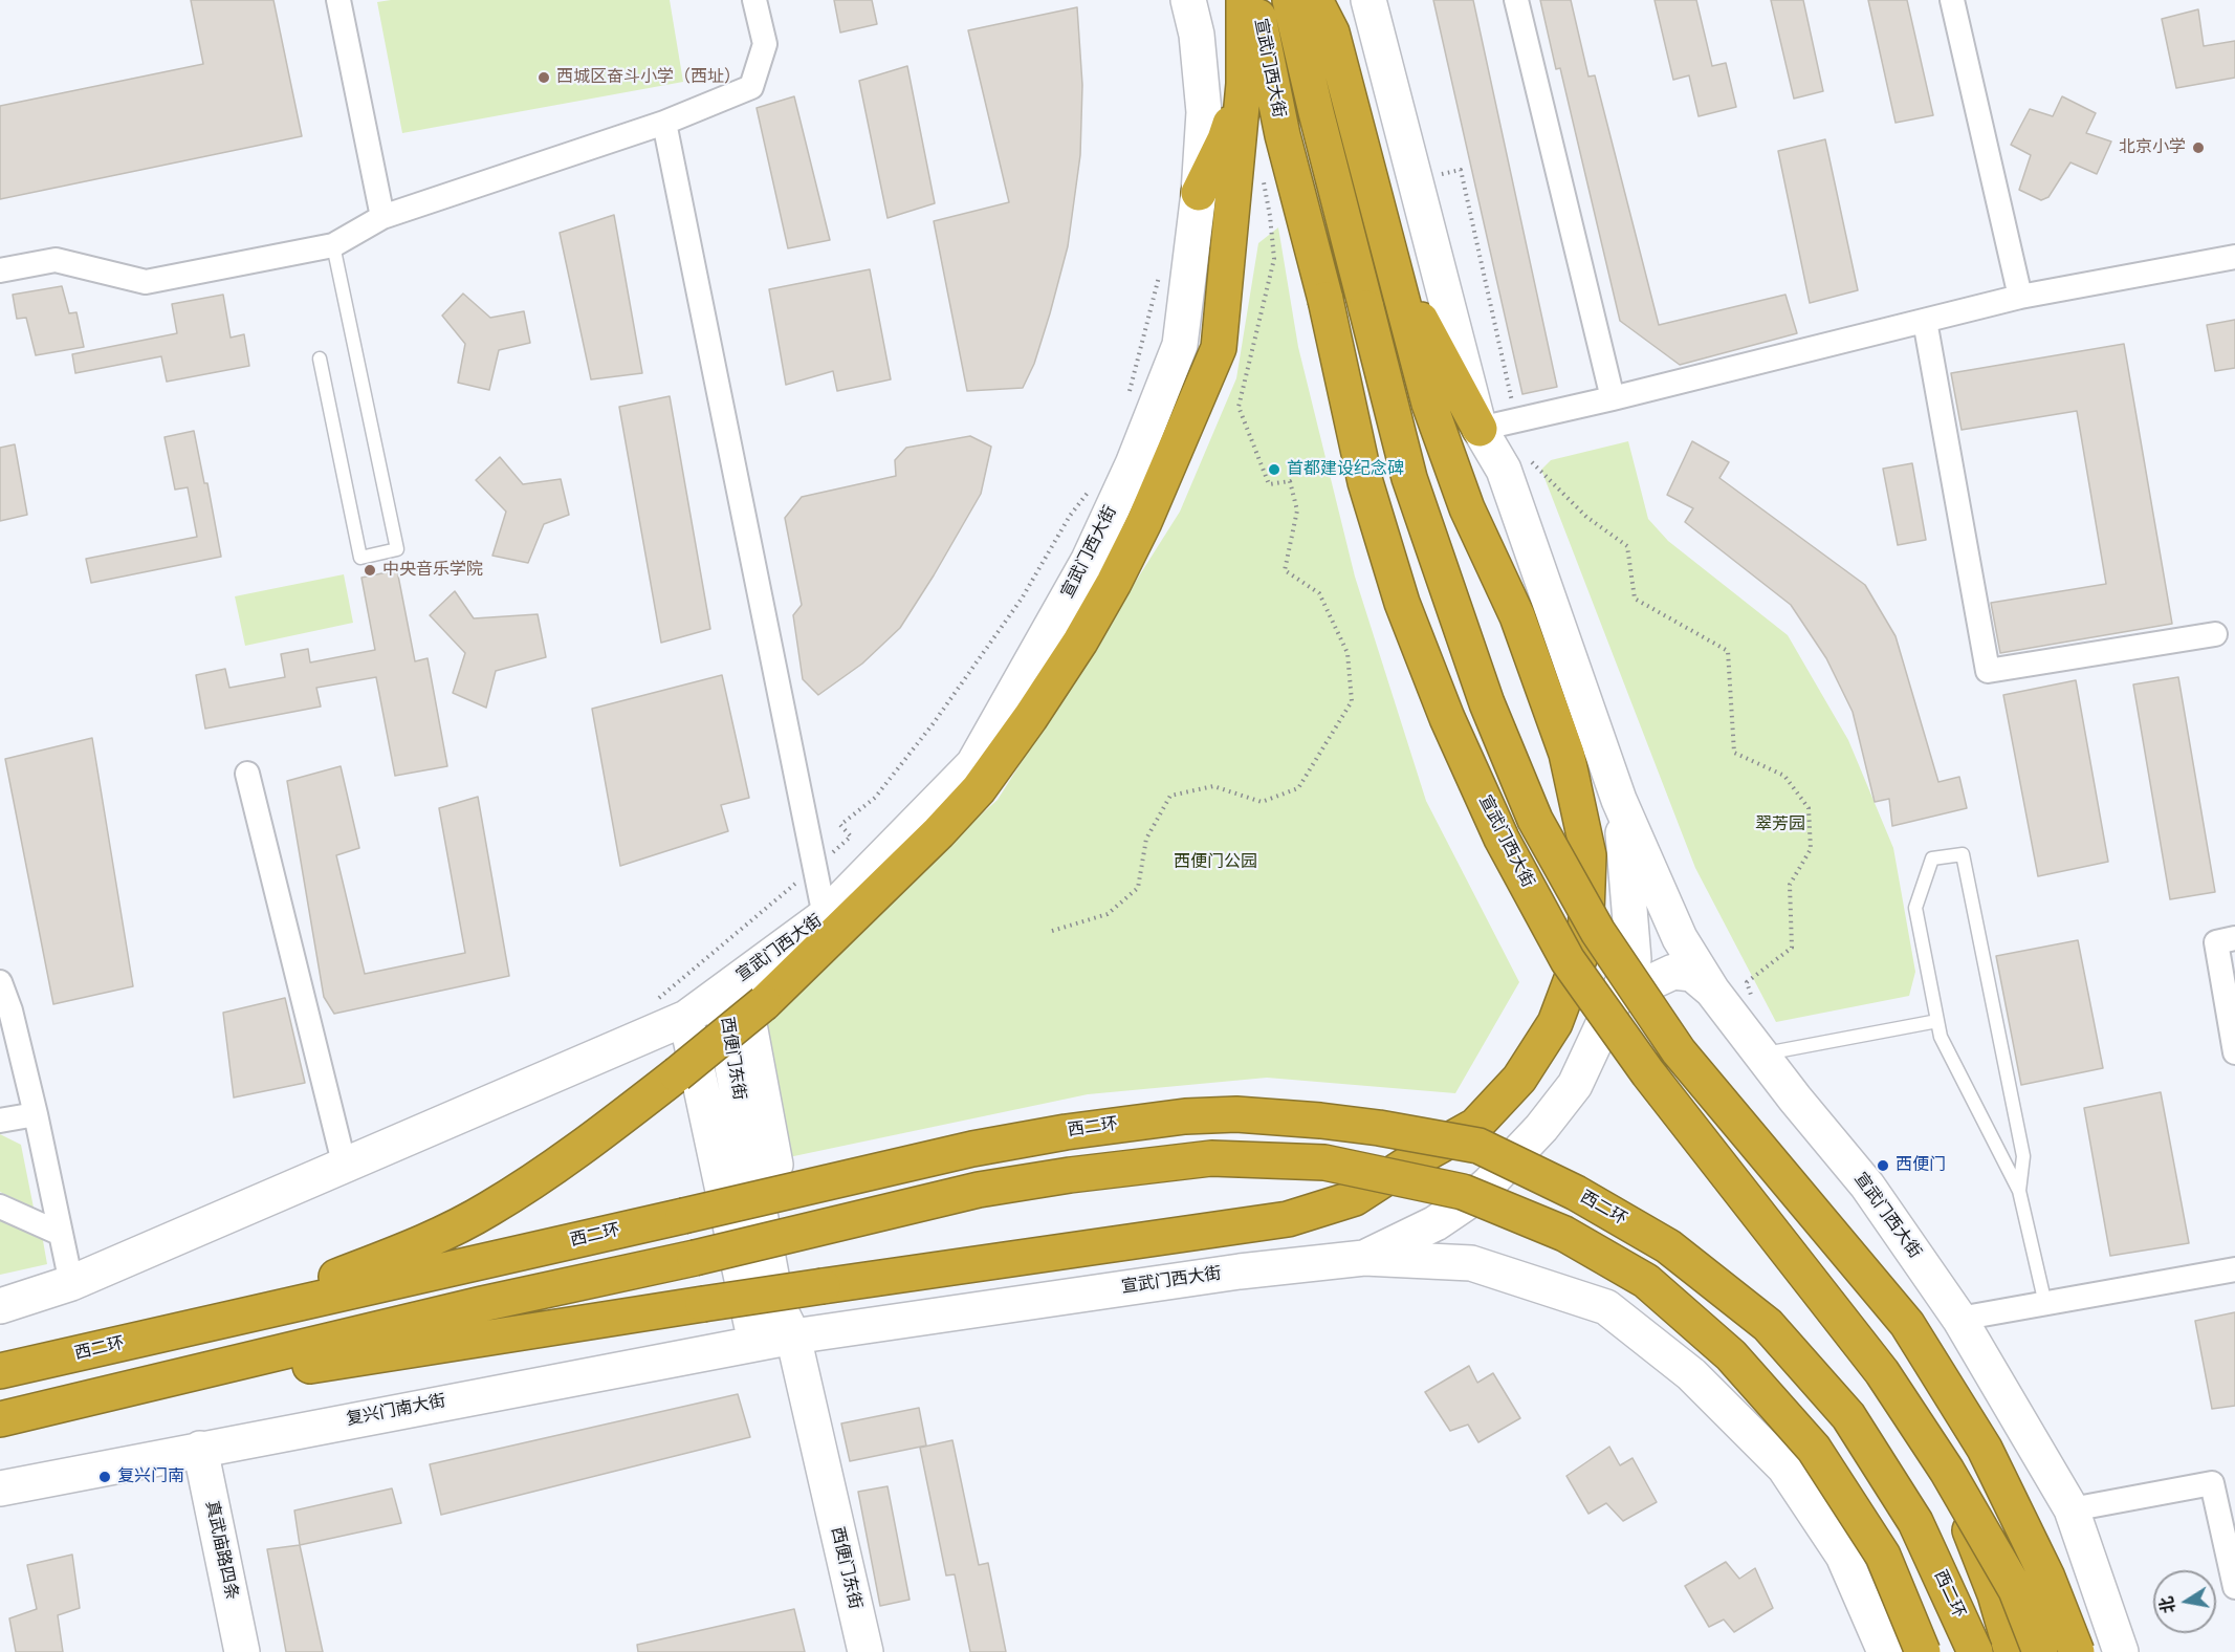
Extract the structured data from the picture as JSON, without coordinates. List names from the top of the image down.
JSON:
{
  "streets": {
    "highway": ["宣武门西大街", "西二环"],
    "street": ["西便门东街", "复兴门南大街", "真武庙路四条"]
  },
  "crossings": [
    ["宣武门西大街", "西便门东街"],
    ["宣武门西大街", "复兴门南大街"],
    ["西便门东街", "复兴门南大街"],
    ["复兴门南大街", "真武庙路四条"]
  ],
  "parks": ["翠芳园", "西便门公园"],
  "places": [
    "西城区奋斗小学（西址）",
    "北京小学",
    "首都建设纪念碑",
    "中央音乐学院",
    "西便门",
    "复兴门南"
  ],
  "north": "left"
}
